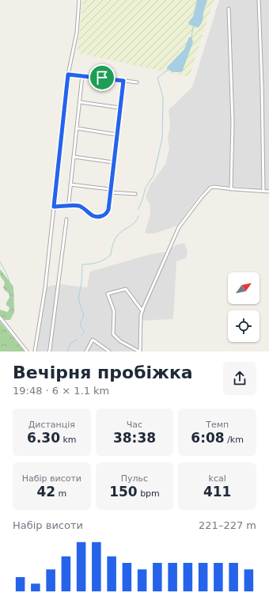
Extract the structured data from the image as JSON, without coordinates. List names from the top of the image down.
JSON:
{
  "north": "top right",
  "page": {
    "heading": ["Вечірня пробіжка", "19:48 · 6 × 1.1 km"],
    "stats": [
      ["Дистанція", "6.30 km"],
      ["Час", "38:38"],
      ["Темп", "6:08 /km"],
      ["Набір висоти", "42 m"],
      ["Пульс", "150 bpm"],
      ["kcal", "411"]
    ],
    "chart": ["Набір висоти", "221–227 m"]
  }
}
